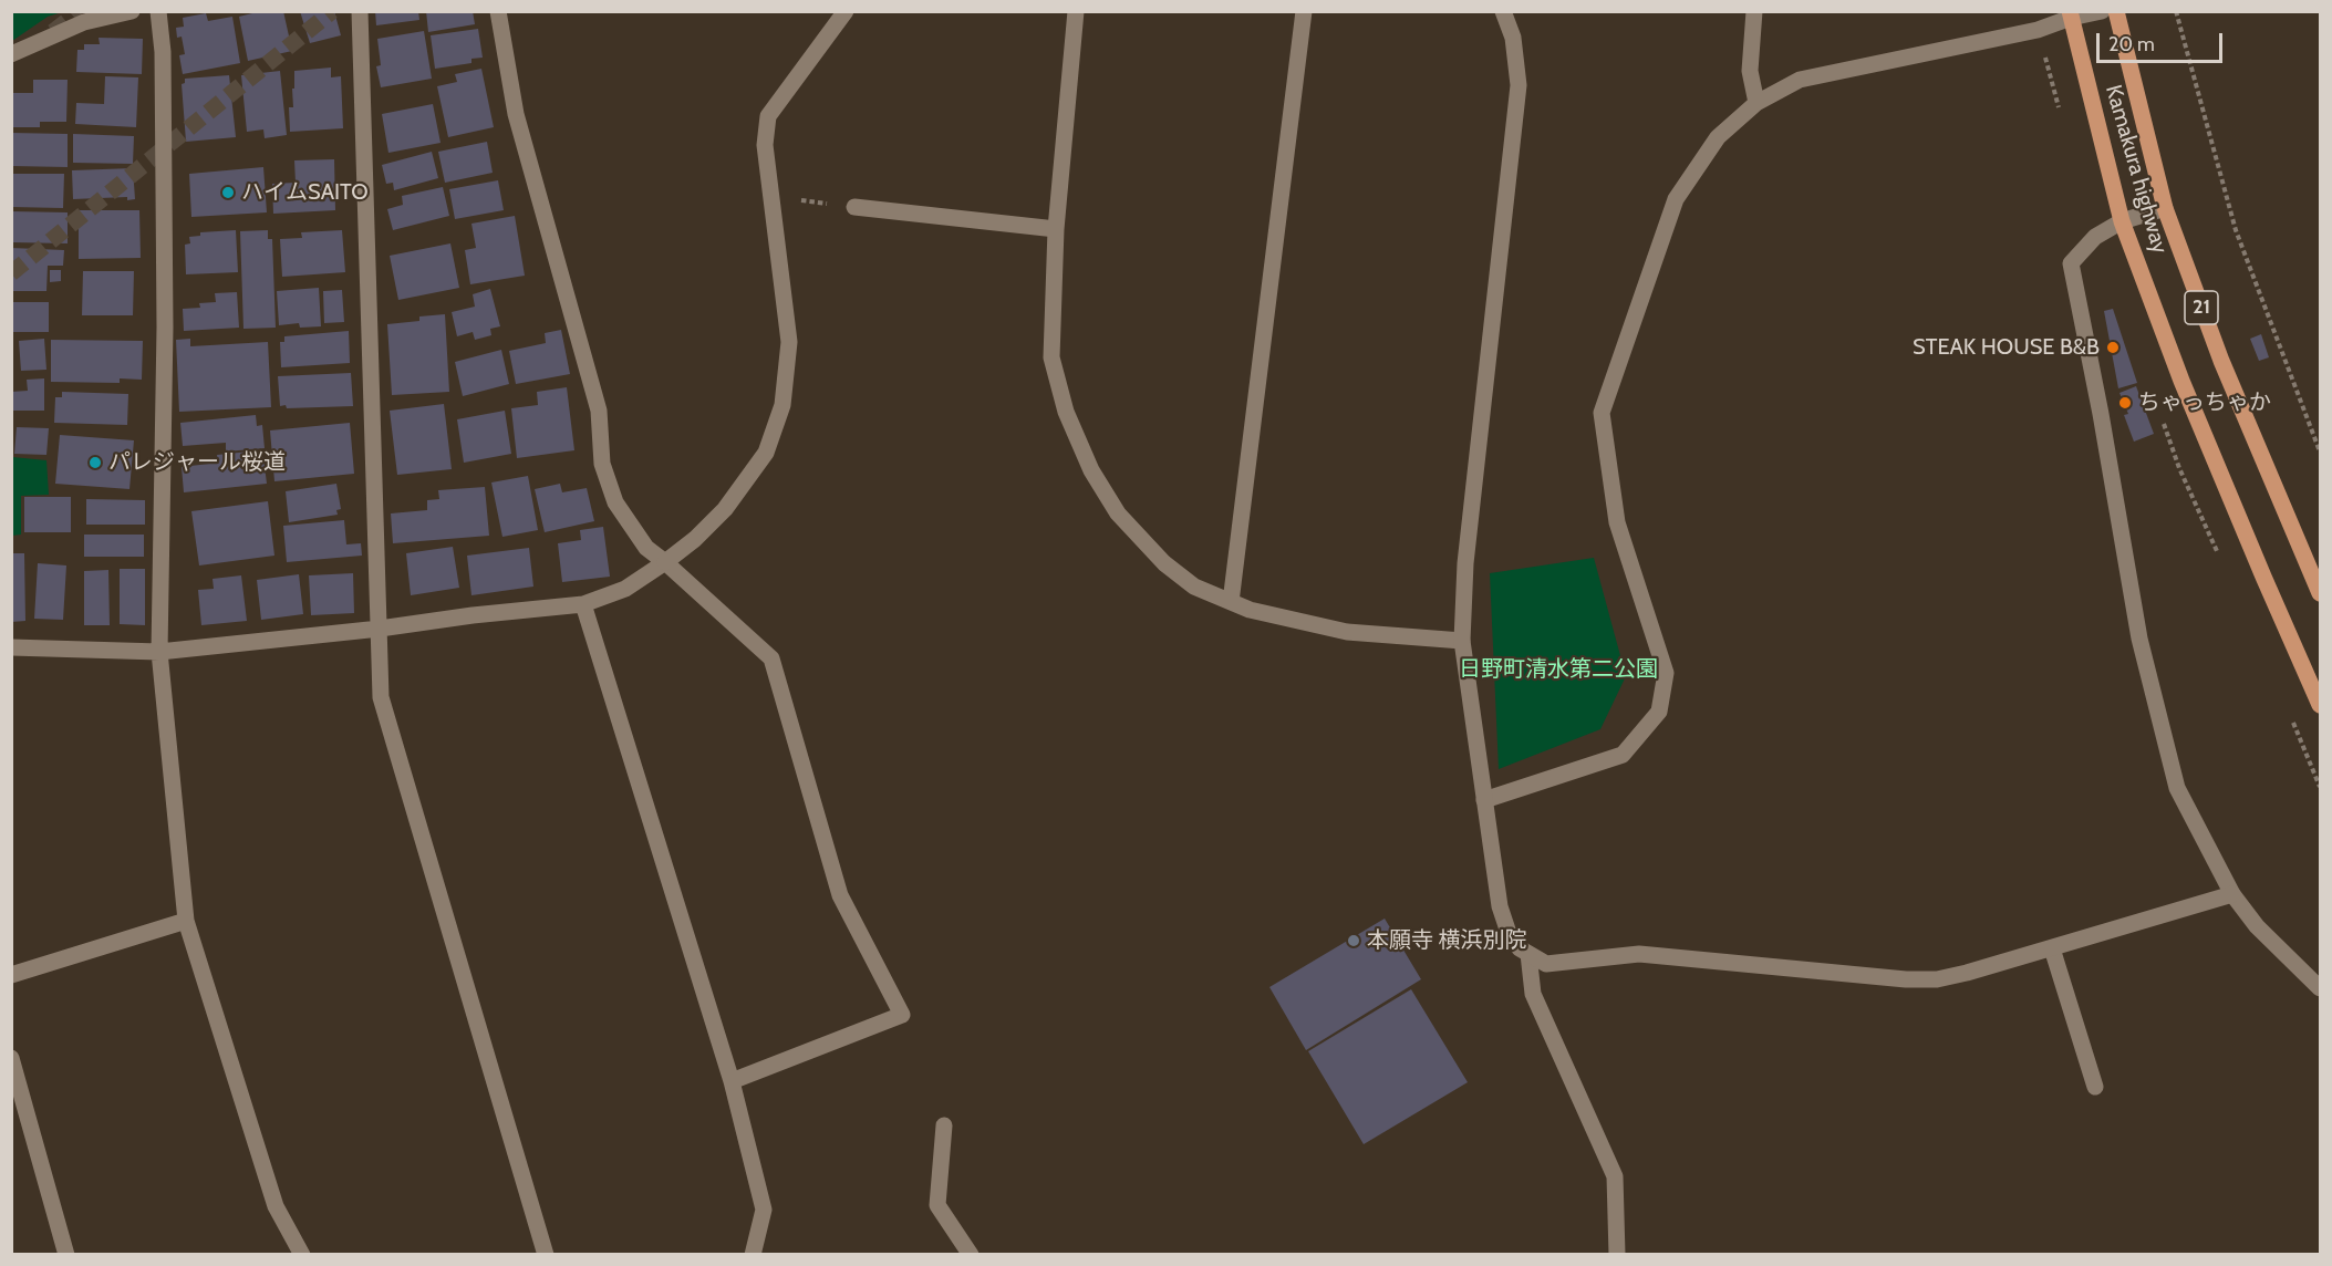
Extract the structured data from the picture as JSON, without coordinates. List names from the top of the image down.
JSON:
{
  "streets": {
    "main road": ["Kamakura highway", "21"]
  },
  "parks": ["日野町清水第二公園"],
  "places": [
    "ハイムSAITO",
    "STEAK HOUSE B&B",
    "ちゃっちゃか",
    "パレジャール桜道",
    "本願寺 横浜別院"
  ],
  "scale_bar": "20 m"
}
